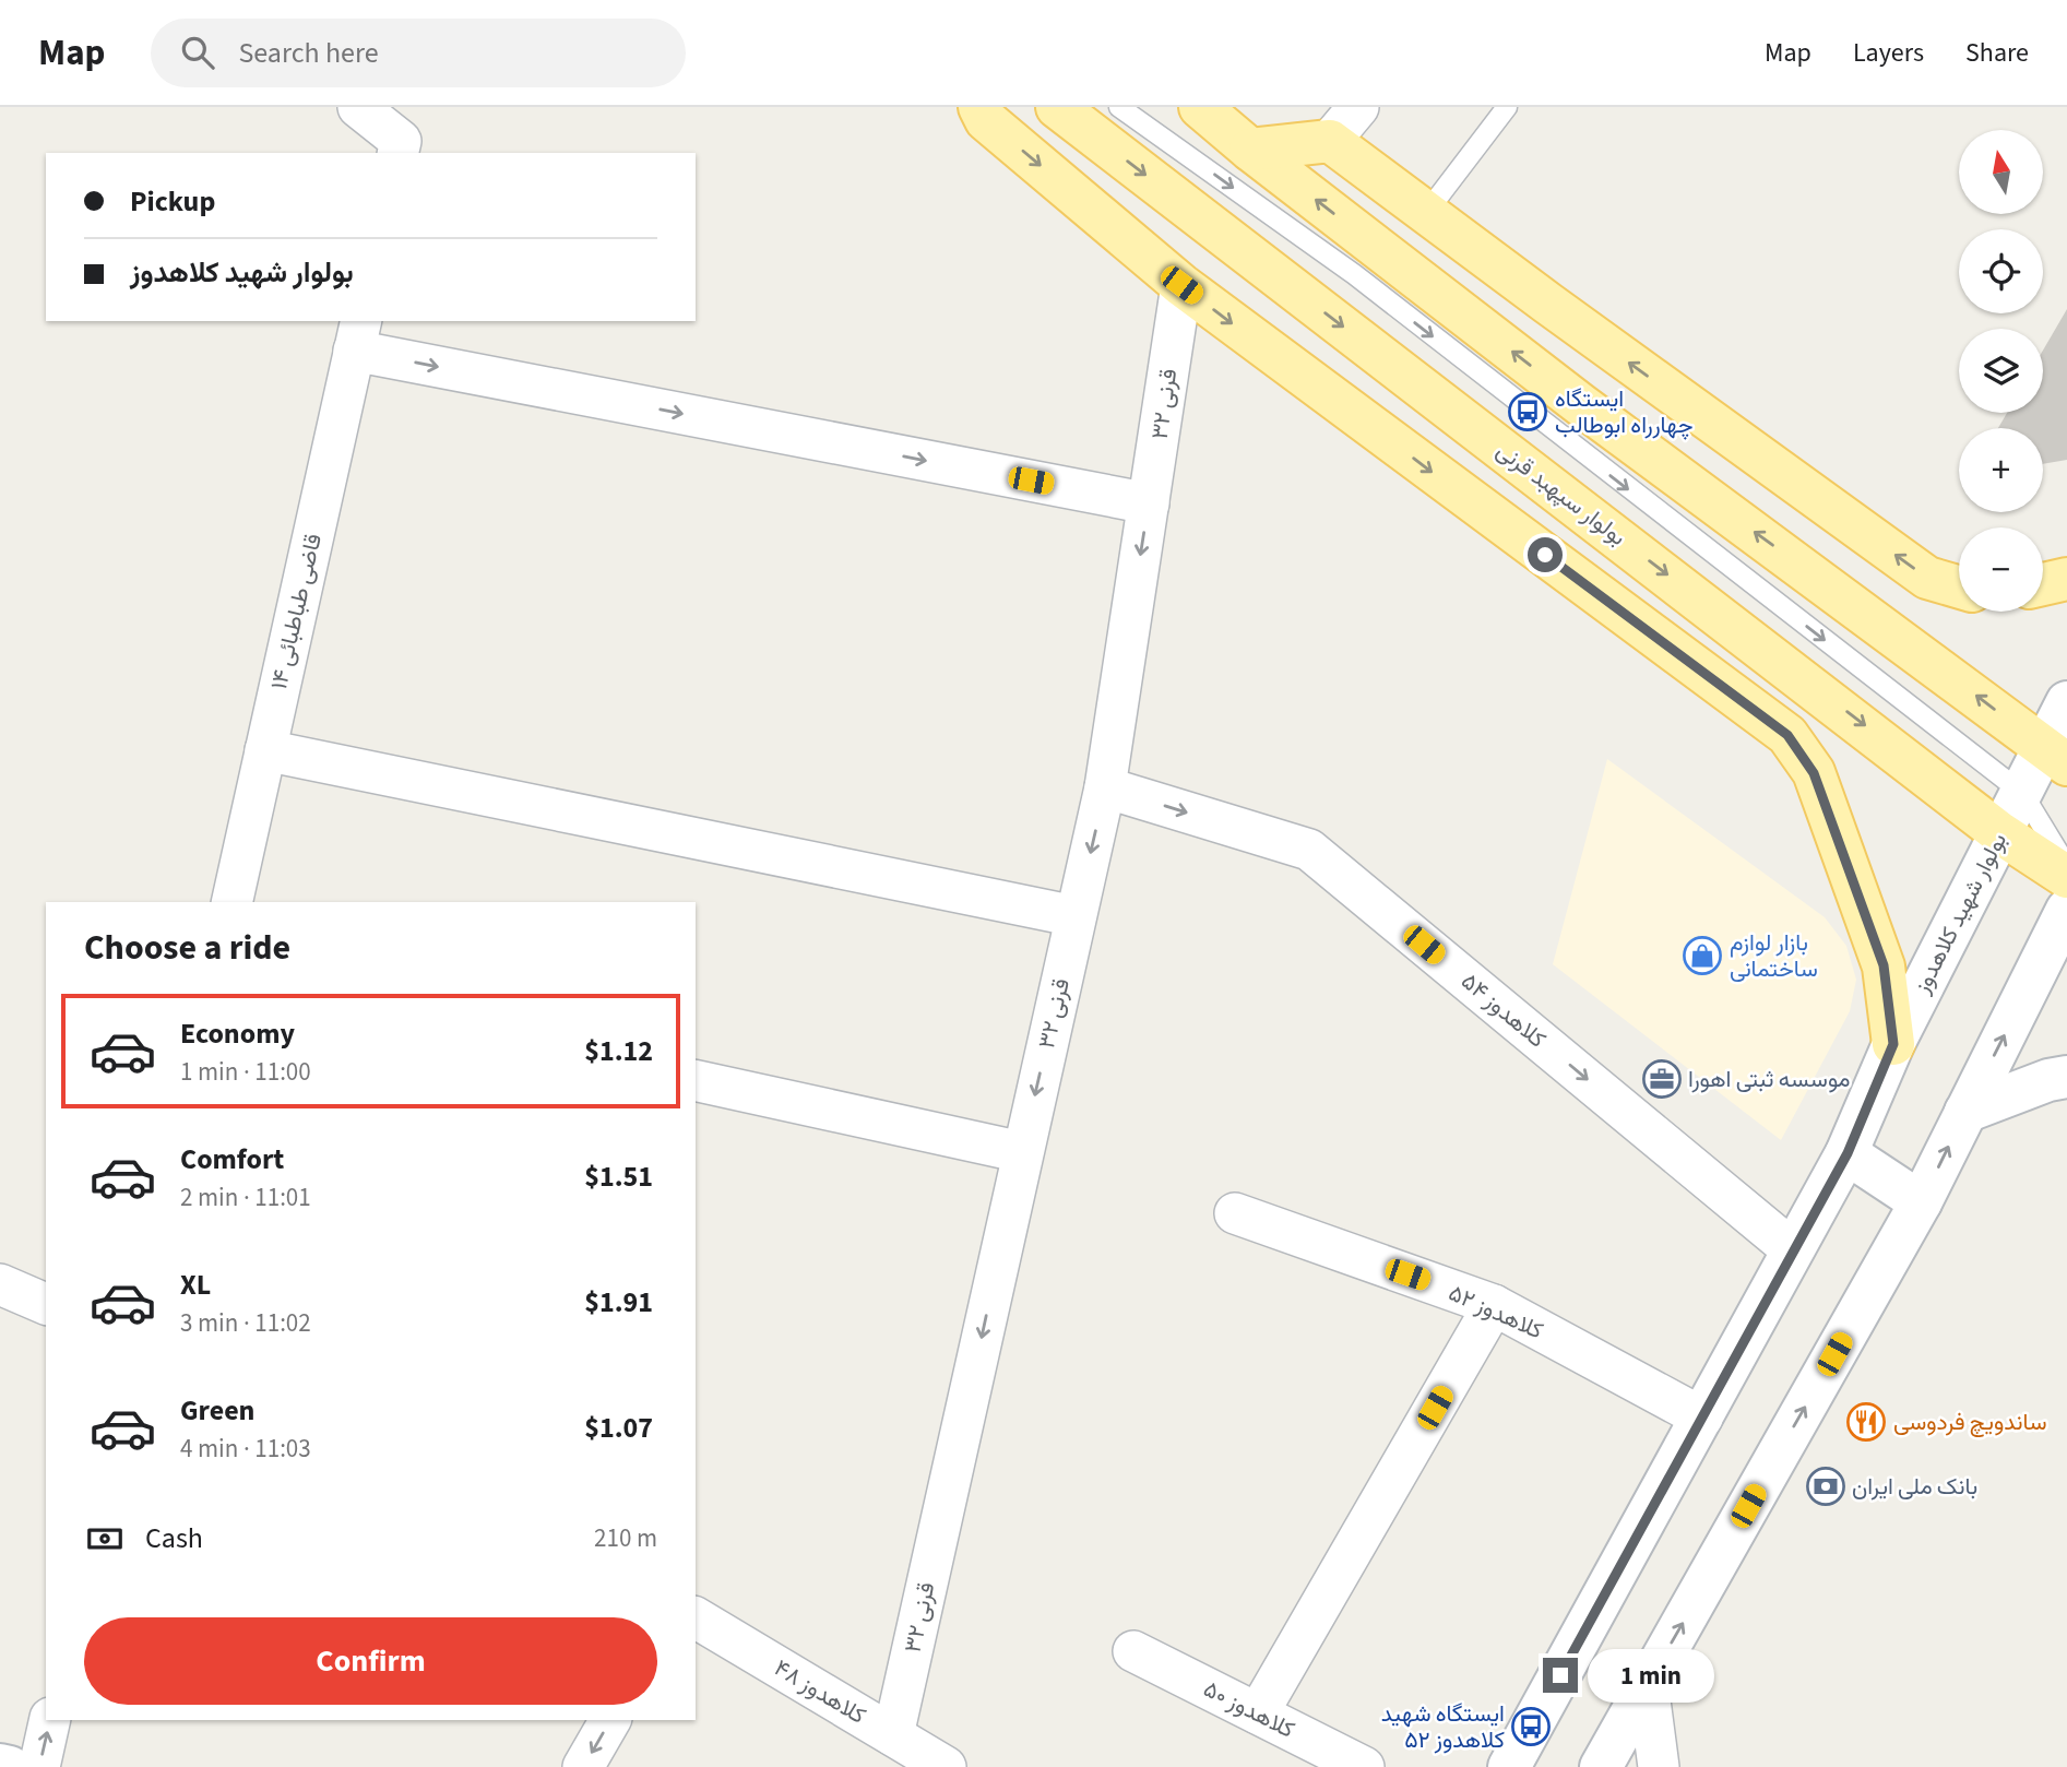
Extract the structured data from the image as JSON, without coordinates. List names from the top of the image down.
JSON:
{
  "streets": {
    "main road": ["بولوار سپهبد قرنی", "بولوار شهید کلاهدوز"],
    "street": [
      "قرنی ۳۲",
      "قاضی طباطبائی ۱۴",
      "کلاهدوز ۵۴",
      "کلاهدوز ۵۲",
      "کلاهدوز ۴۸",
      "کلاهدوز ۵۰"
    ]
  },
  "crossings": [
    ["قرنی ۳۲", "کلاهدوز ۵۴"],
    ["قرنی ۳۲", "کلاهدوز ۴۸"],
    ["بولوار سپهبد قرنی", "بولوار شهید کلاهدوز"],
    ["بولوار شهید کلاهدوز", "کلاهدوز ۵۴"],
    ["بولوار شهید کلاهدوز", "کلاهدوز ۵۲"]
  ],
  "one_way": ["قرنی ۳۲", "کلاهدوز ۵۴"],
  "places": {
    "bus stop": ["ایستگاه چهارراه ابوطالب", "ایستگاه شهید کلاهدوز ۵۲"],
    "shop": ["بازار لوازم ساختمانی"],
    "office": ["موسسه ثبتی اهورا"],
    "restaurant": ["ساندویچ فردوسی"],
    "bank": ["بانک ملی ایران"]
  },
  "north": "top",
  "page": {
    "header": "Map",
    "search": "Search here",
    "nav": ["Map", "Layers", "Share"],
    "map_buttons": ["+", "−"],
    "banner": ["Pickup", "بولوار شهید کلاهدوز"],
    "heading": "Choose a ride",
    "list": [
      {
        "name": "Economy",
        "note": "1 min · 11:00",
        "value": "$1.12"
      },
      {
        "name": "Comfort",
        "note": "2 min · 11:01",
        "value": "$1.51"
      },
      {
        "name": "XL",
        "note": "3 min · 11:02",
        "value": "$1.91"
      },
      {
        "name": "Green",
        "note": "4 min · 11:03",
        "value": "$1.07"
      }
    ],
    "pay": ["Cash", "210 m"],
    "buttons": "Confirm",
    "bubble": "1 min"
  }
}
